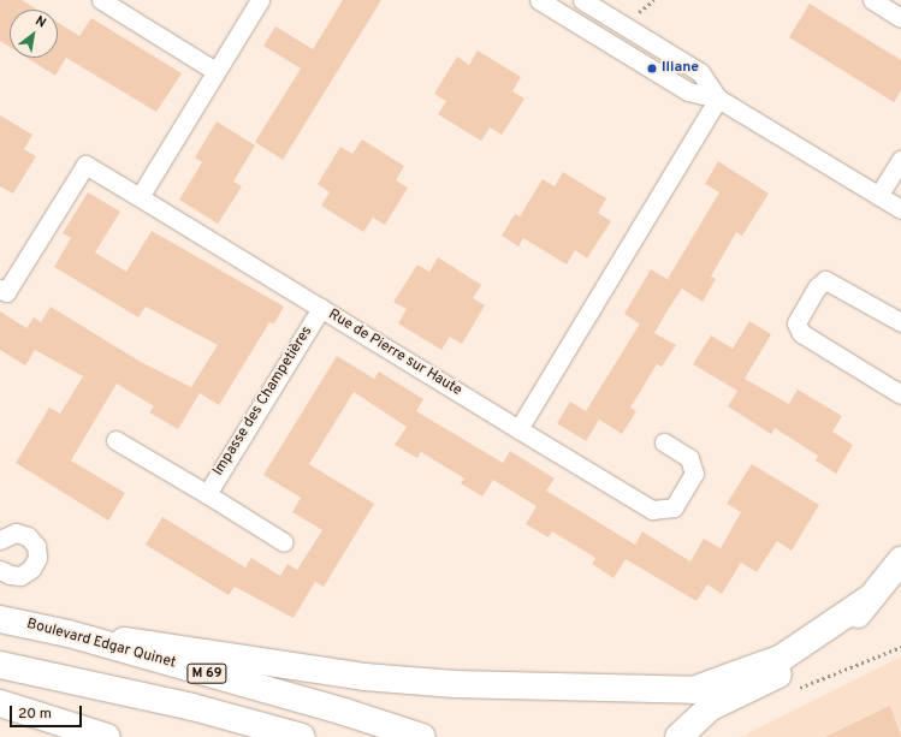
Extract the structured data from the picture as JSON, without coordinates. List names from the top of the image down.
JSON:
{
  "streets": {
    "main road": ["Boulevard Edgar Quinet", "M 69"],
    "street": ["Rue de Pierre sur Haute", "Impasse des Champetières"]
  },
  "crossings": [
    ["Rue de Pierre sur Haute", "Impasse des Champetières"]
  ],
  "places": ["Iliane"],
  "scale_bar": "20 m",
  "north": "top right"
}
